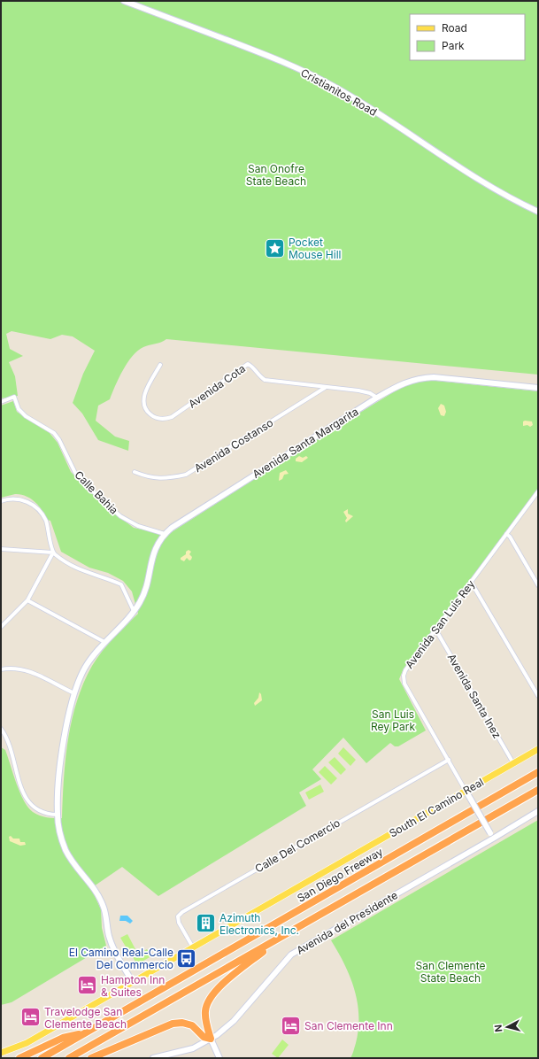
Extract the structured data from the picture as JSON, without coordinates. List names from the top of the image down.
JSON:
{
  "streets": {
    "highway": ["San Diego Freeway"],
    "main road": ["South El Camino Real"],
    "street": [
      "Cristianitos Road",
      "Avenida Cota",
      "Avenida Santa Margarita",
      "Avenida Costanso",
      "Calle Bahia",
      "Avenida San Luis Rey",
      "Avenida Santa Inez",
      "Calle Del Comercio",
      "Avenida del Presidente"
    ]
  },
  "crossings": [
    ["Avenida Cota", "Avenida Santa Margarita"],
    ["Avenida Cota", "Avenida Costanso"],
    ["Avenida Santa Margarita", "Calle Bahia"],
    ["Avenida Santa Margarita", "South El Camino Real"],
    ["Avenida San Luis Rey", "Avenida Santa Inez"],
    ["Avenida San Luis Rey", "South El Camino Real"],
    ["Avenida San Luis Rey", "Calle Del Comercio"],
    ["Avenida San Luis Rey", "Avenida del Presidente"],
    ["Avenida Santa Inez", "South El Camino Real"],
    ["South El Camino Real", "Calle Del Comercio"]
  ],
  "parks": ["San Onofre State Beach", "San Luis Rey Park", "San Clemente State Beach"],
  "places": {
    "place": ["Pocket Mouse Hill"],
    "building": ["Azimuth Electronics, Inc."],
    "bus stop": ["El Camino Real-Calle Del Commercio"],
    "hotel": ["Hampton Inn & Suites", "Travelodge San Clemente Beach", "San Clemente Inn"]
  },
  "legend": ["Road", "Park"],
  "north": "left"
}
